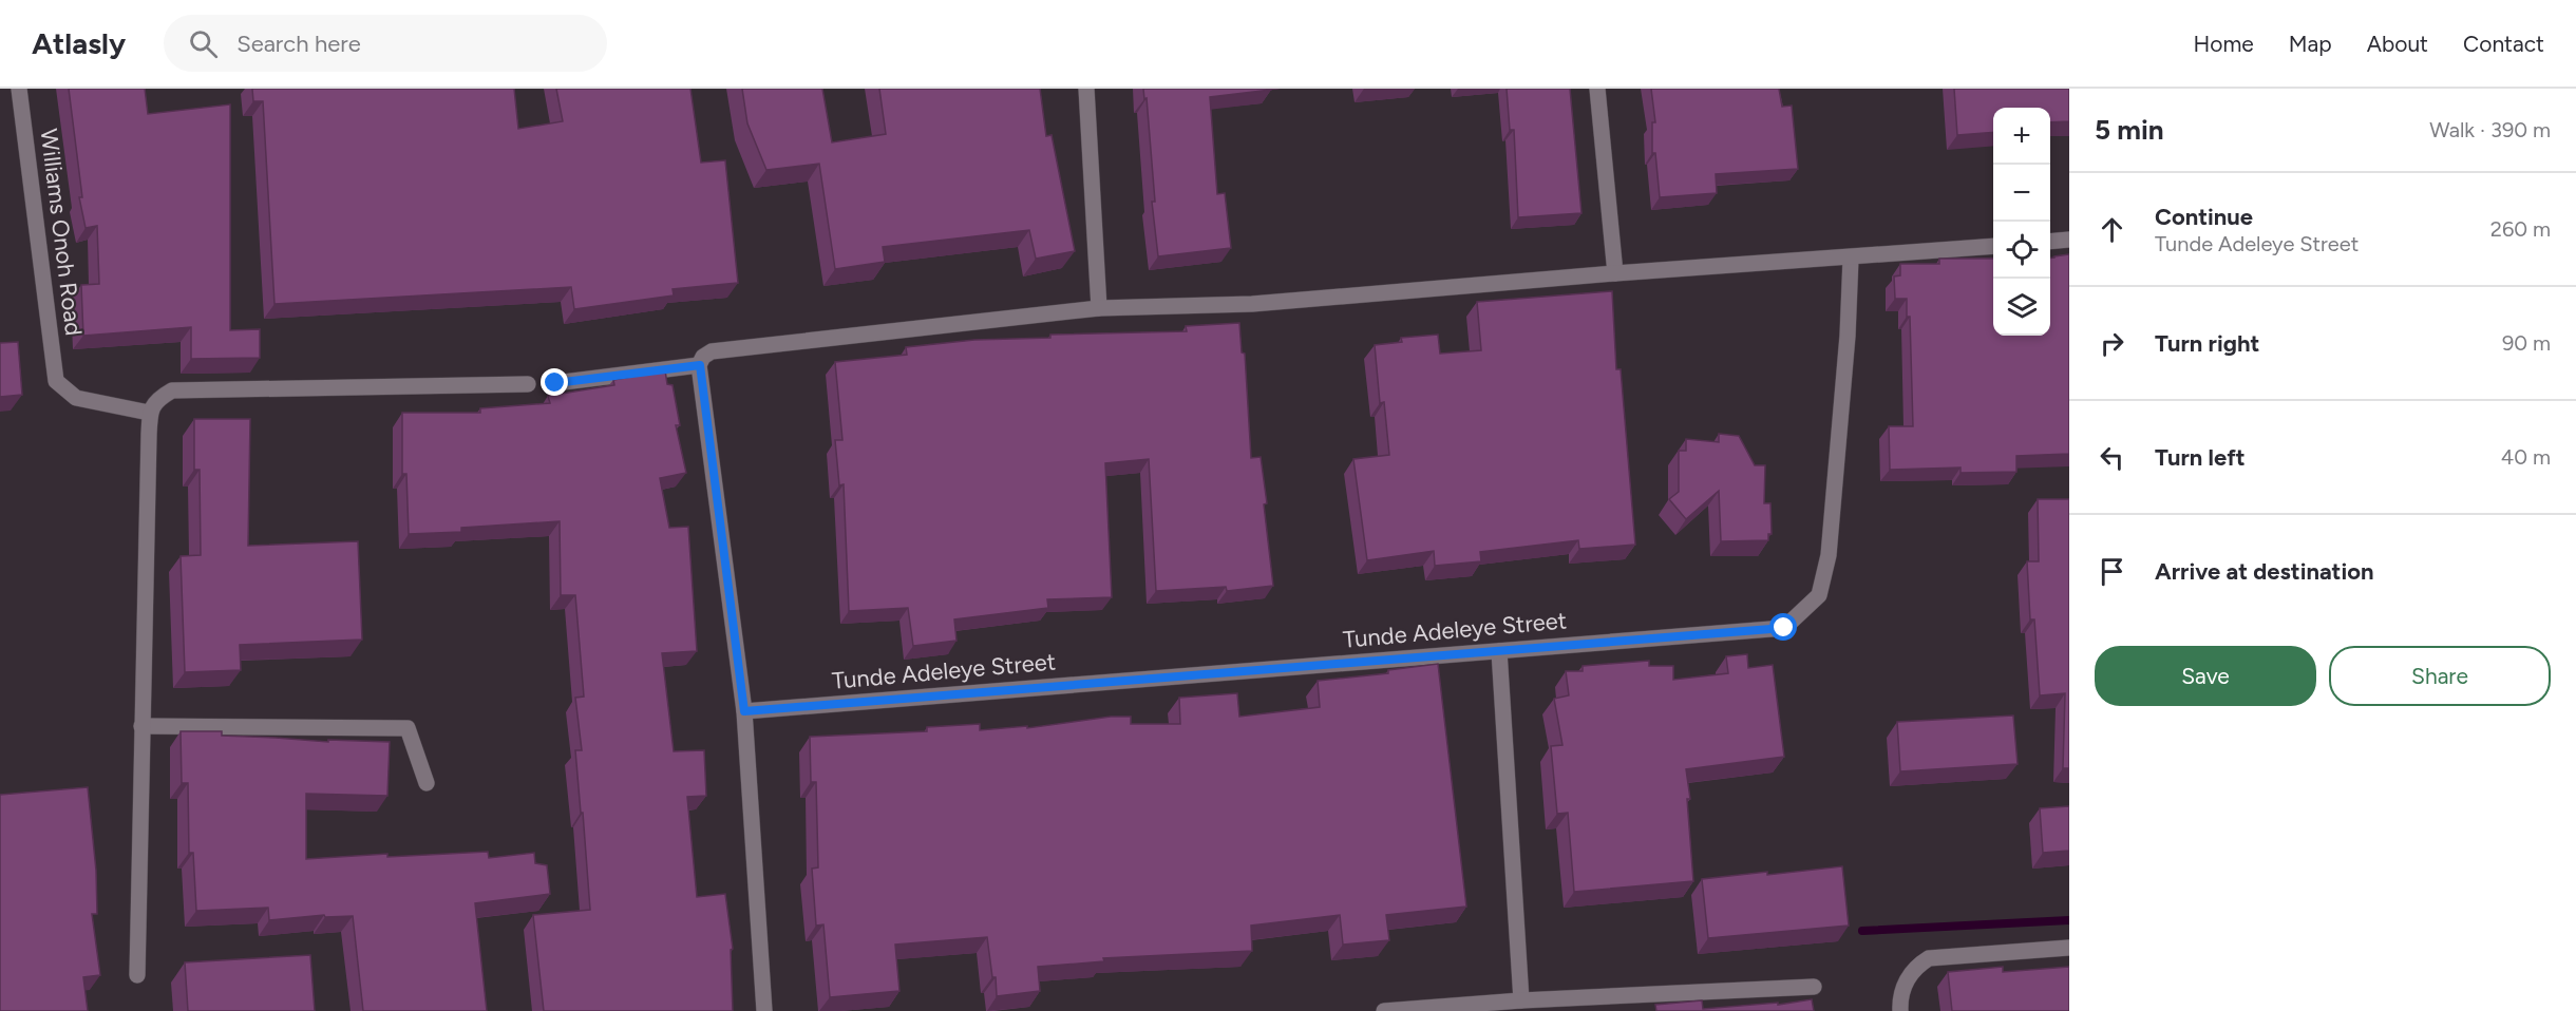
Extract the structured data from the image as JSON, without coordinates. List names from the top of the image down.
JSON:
{
  "streets": {
    "street": ["Williams Onoh Road", "Tunde Adeleye Street"]
  },
  "page": {
    "header": "Atlasly",
    "search": "Search here",
    "nav": [
      "Home",
      "Map",
      "About",
      "Contact"
    ],
    "heading": ["5 min", "Walk · 390 m"],
    "map_buttons": ["+", "−"],
    "list": [
      ["Continue", "Tunde Adeleye Street", "260 m"],
      ["Turn right", "90 m"],
      ["Turn left", "40 m"],
      "Arrive at destination"
    ],
    "buttons": ["Save", "Share"]
  }
}
